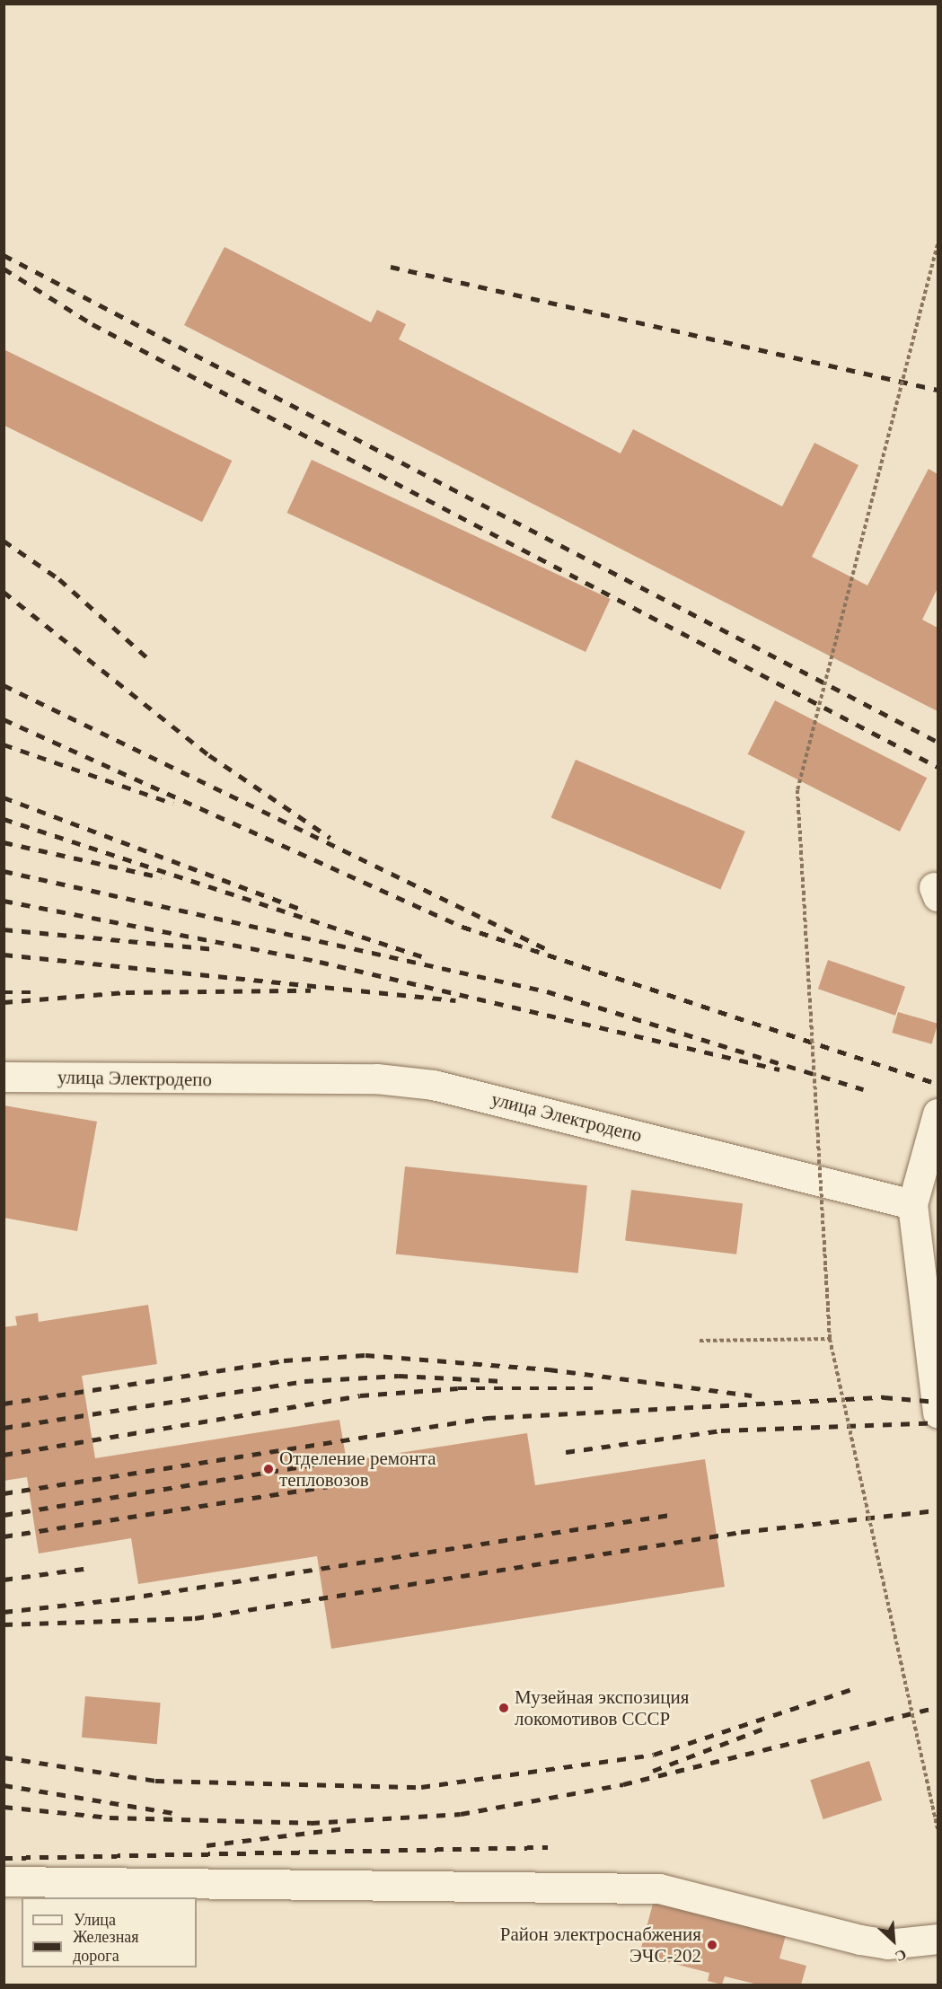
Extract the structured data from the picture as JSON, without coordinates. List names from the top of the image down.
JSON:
{
  "streets": {
    "street": ["улица Электродепо"]
  },
  "places": ["Отделение ремонта тепловозов", "Музейная экспозиция локомотивов СССР", "Район электроснабжения ЭЧС-202"],
  "legend": ["Улица", "Железная дорога"],
  "north": "bottom right"
}
